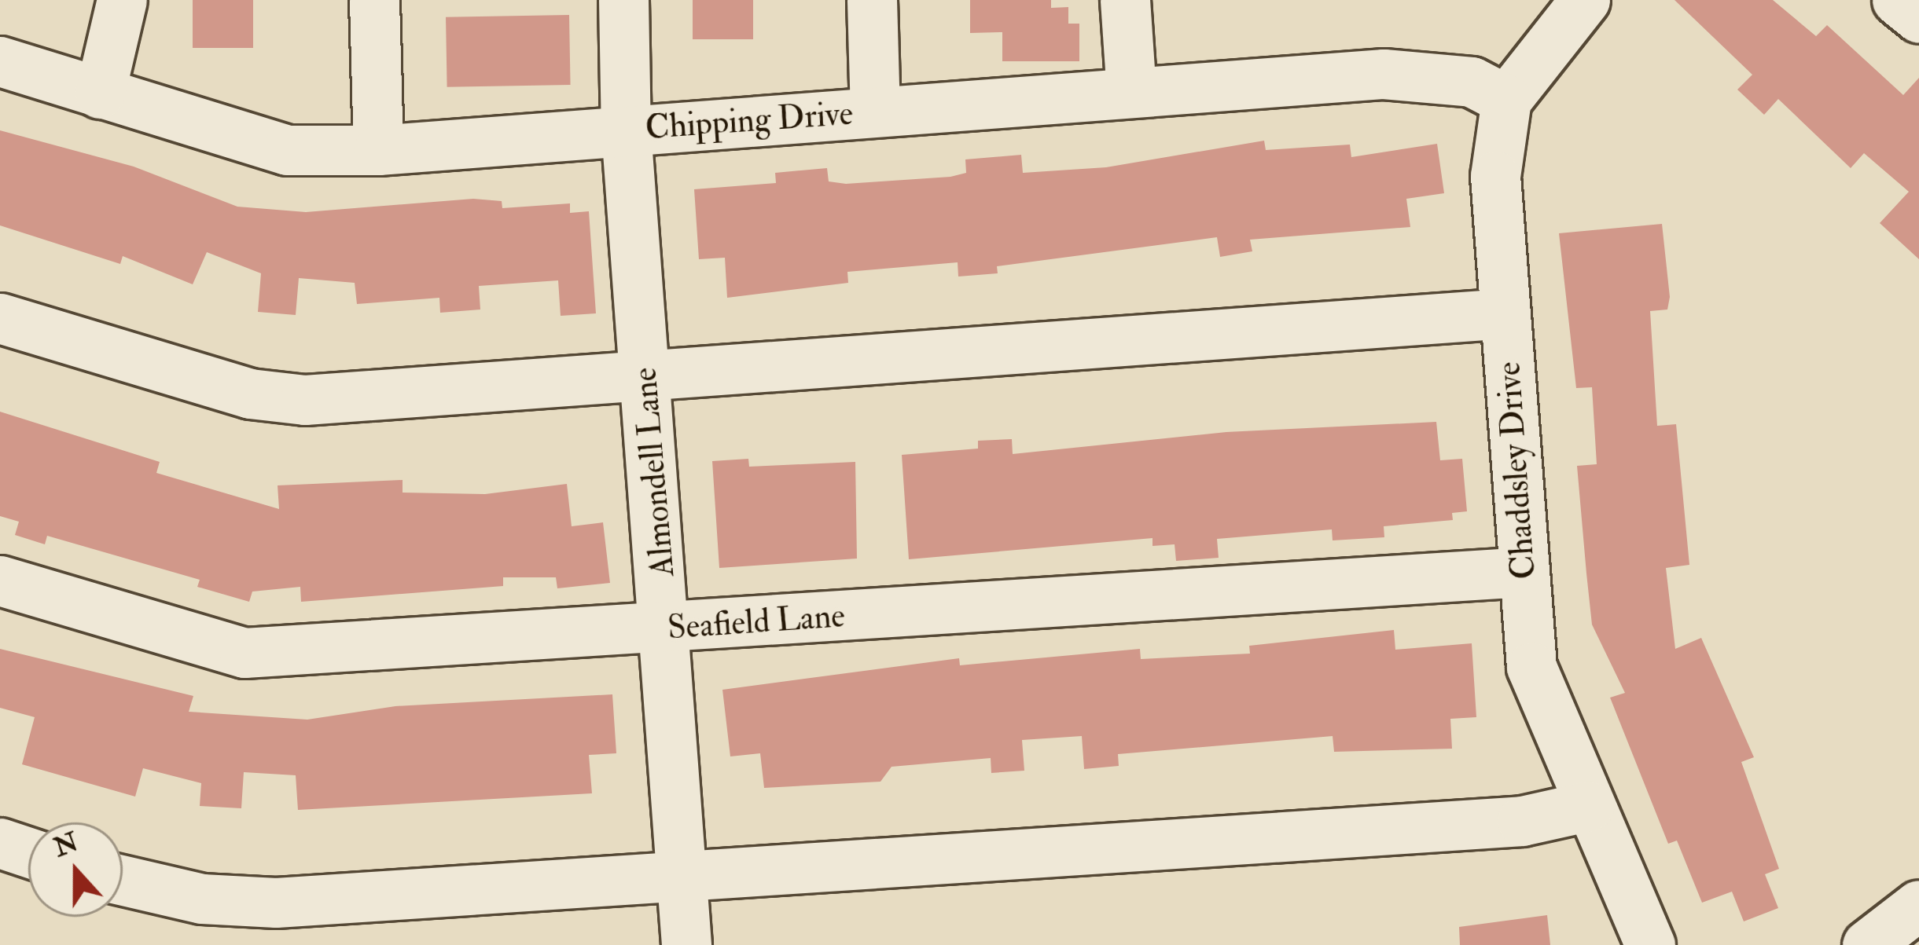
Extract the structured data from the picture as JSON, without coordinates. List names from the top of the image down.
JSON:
{
  "streets": {
    "street": [
      "Chipping Drive",
      "Chaddsley Drive",
      "Almondell Lane",
      "Seafield Lane"
    ]
  },
  "crossings": [
    ["Chipping Drive", "Chaddsley Drive"],
    ["Chipping Drive", "Almondell Lane"],
    ["Chaddsley Drive", "Seafield Lane"],
    ["Almondell Lane", "Seafield Lane"]
  ],
  "north": "top"
}
